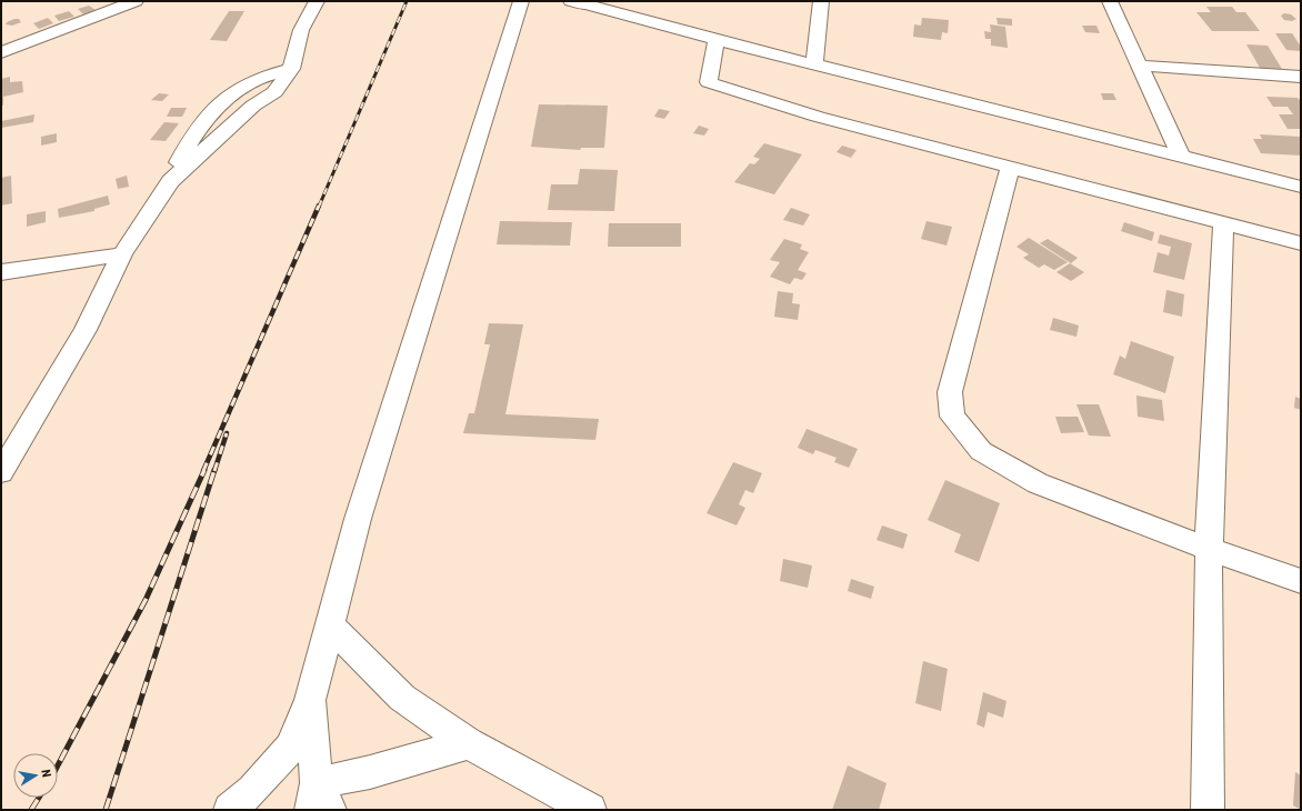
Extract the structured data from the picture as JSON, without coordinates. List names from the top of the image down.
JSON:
{
  "north": "right"
}
